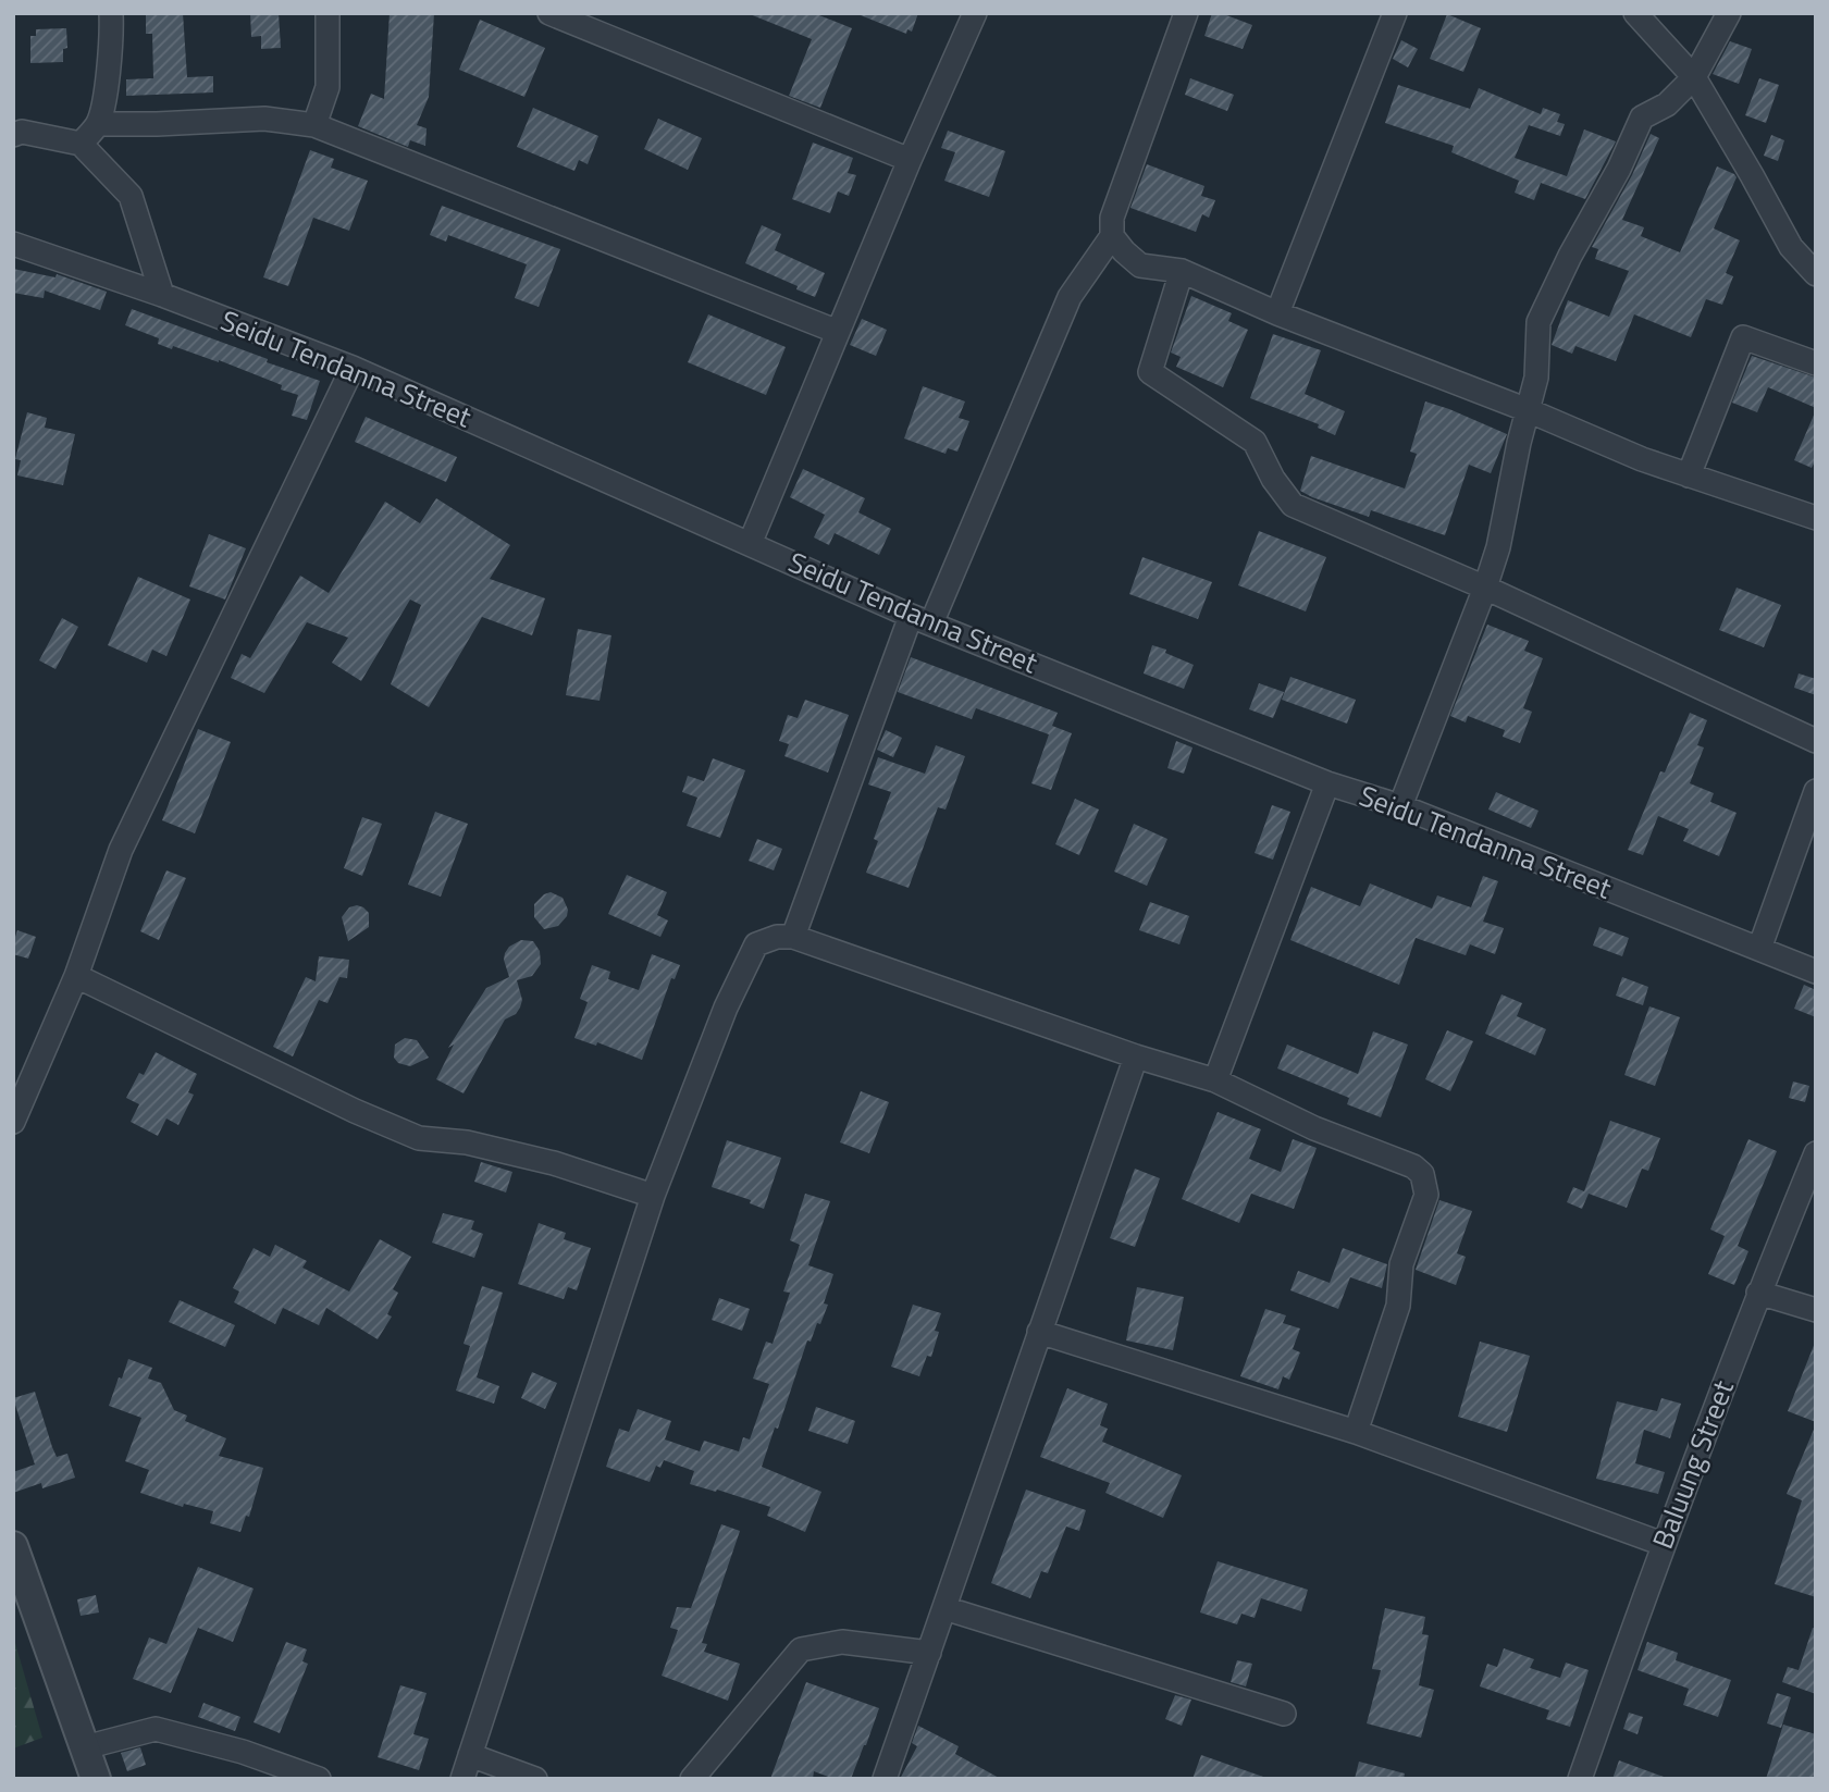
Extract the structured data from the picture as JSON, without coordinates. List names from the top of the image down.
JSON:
{
  "streets": {
    "street": ["Seidu Tendanna Street", "Baluung Street"]
  }
}
